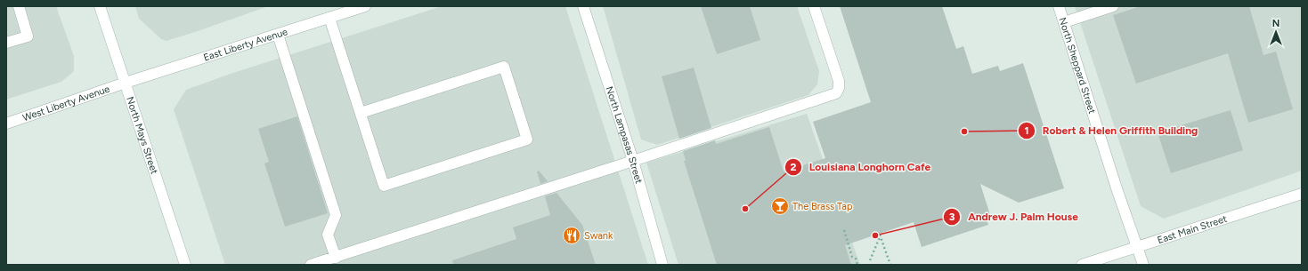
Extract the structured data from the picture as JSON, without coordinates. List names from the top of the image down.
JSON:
{
  "streets": {
    "street": [
      "East Liberty Avenue",
      "North Sheppard Street",
      "West Liberty Avenue",
      "North Mays Street",
      "North Lampasas Street",
      "East Main Street"
    ]
  },
  "crossings": [
    ["East Liberty Avenue", "West Liberty Avenue"],
    ["East Liberty Avenue", "North Mays Street"],
    ["North Sheppard Street", "East Main Street"],
    ["West Liberty Avenue", "North Mays Street"]
  ],
  "places": {
    "other": ["Robert & Helen Griffith Building", "Louisiana Longhorn Cafe", "Andrew J. Palm House"],
    "bar": ["The Brass Tap"],
    "restaurant": ["Swank"]
  },
  "north": "top"
}
